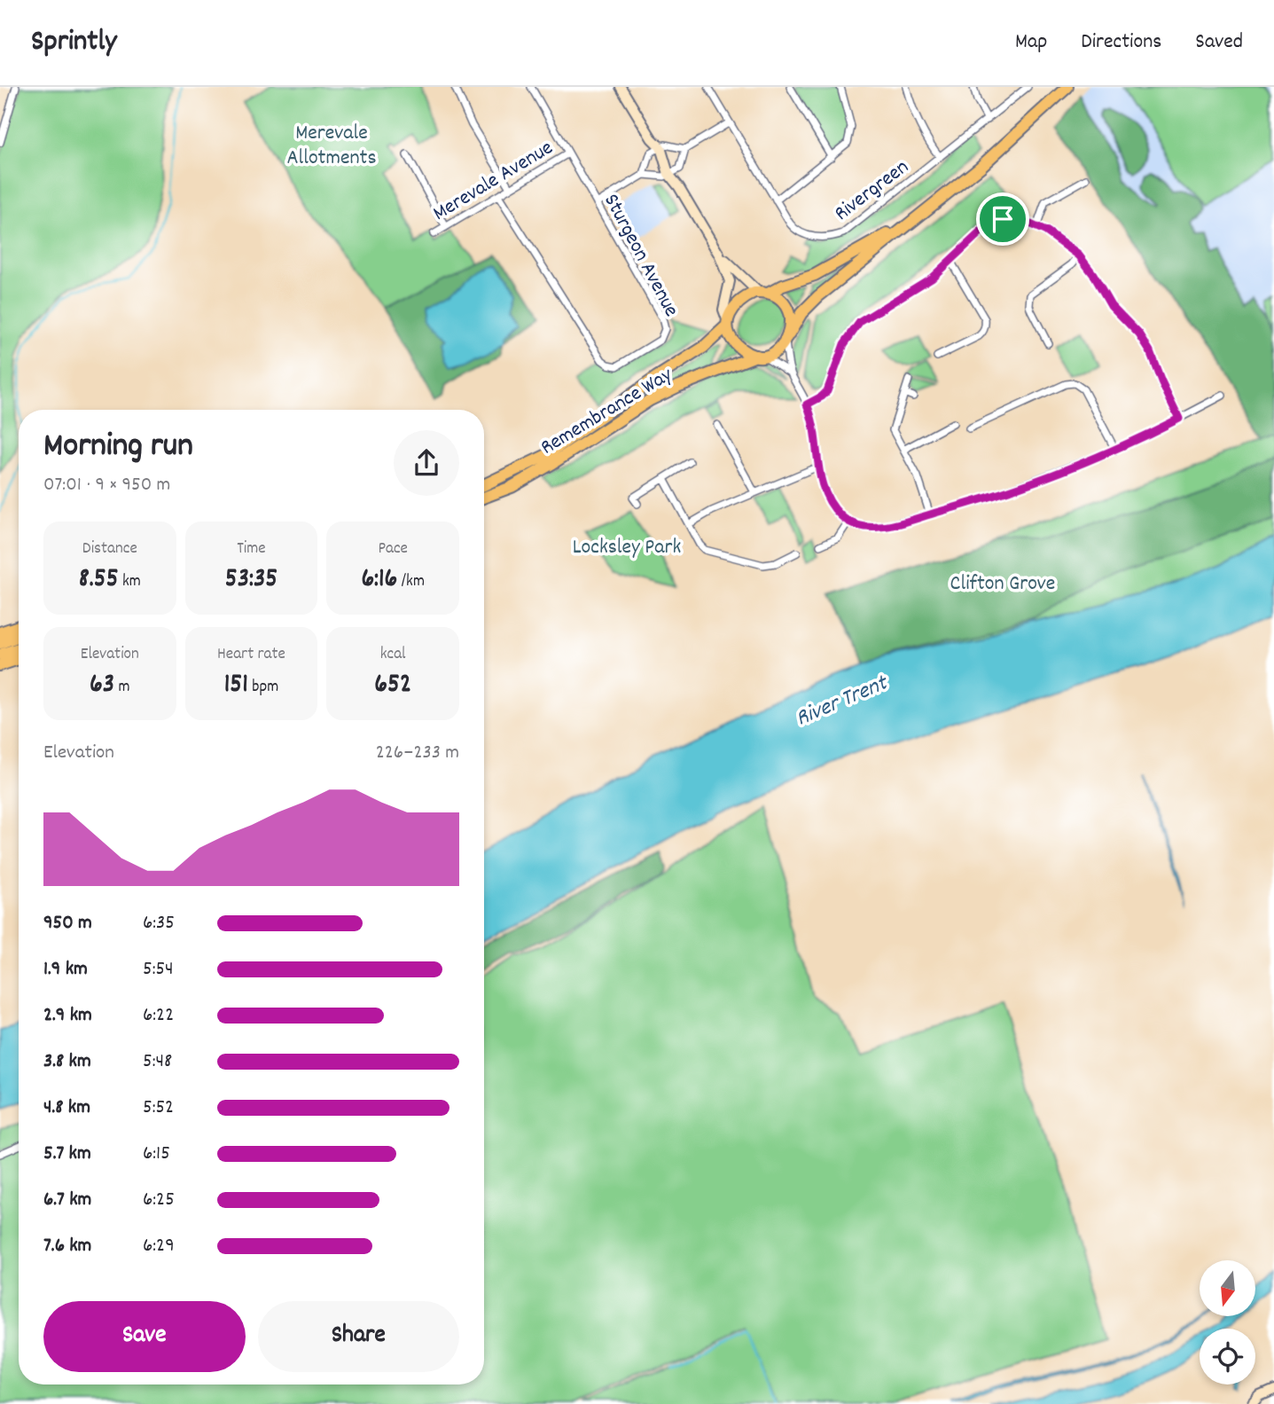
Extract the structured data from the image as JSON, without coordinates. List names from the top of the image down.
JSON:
{
  "streets": {
    "highway": ["Remembrance Way"],
    "street": ["Merevale Avenue", "Rivergreen", "Sturgeon Avenue"]
  },
  "crossings": [
    ["Merevale Avenue", "Sturgeon Avenue"]
  ],
  "water": ["River Trent"],
  "parks": ["Merevale Allotments", "Locksley Park", "Clifton Grove"],
  "north": "bottom",
  "page": {
    "header": "Sprintly",
    "nav": ["Map", "Directions", "Saved"],
    "heading": ["Morning run", "07:01 · 9 × 950 m"],
    "stats": [
      ["Distance", "8.55 km"],
      ["Time", "53:35"],
      ["Pace", "6:16 /km"],
      ["Elevation", "63 m"],
      ["Heart rate", "151 bpm"],
      ["kcal", "652"]
    ],
    "chart": ["Elevation", "226–233 m"],
    "list": [
      {
        "name": "950 m",
        "note": "6:35"
      },
      {
        "name": "1.9 km",
        "note": "5:54"
      },
      {
        "name": "2.9 km",
        "note": "6:22"
      },
      {
        "name": "3.8 km",
        "note": "5:48"
      },
      {
        "name": "4.8 km",
        "note": "5:52"
      },
      {
        "name": "5.7 km",
        "note": "6:15"
      },
      {
        "name": "6.7 km",
        "note": "6:25"
      },
      {
        "name": "7.6 km",
        "note": "6:29"
      }
    ],
    "buttons": ["Save", "Share"]
  }
}
